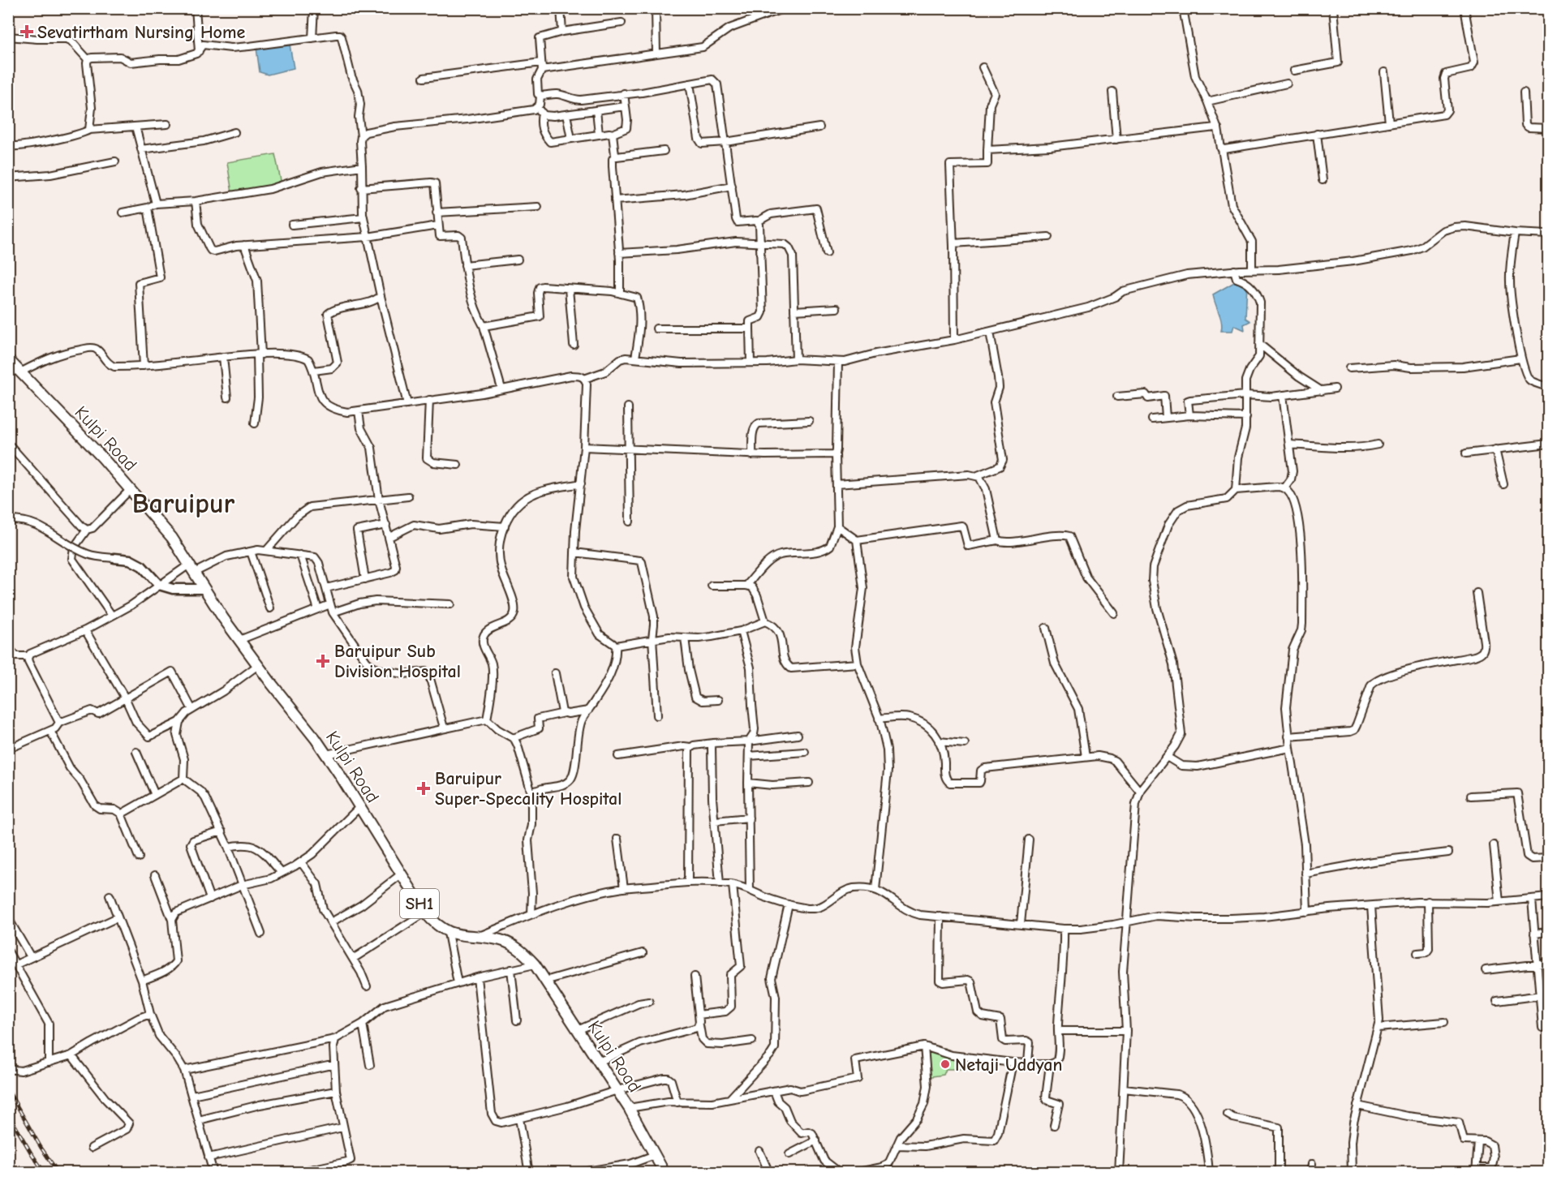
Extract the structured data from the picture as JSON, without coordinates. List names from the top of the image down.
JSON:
{
  "streets": {
    "main road": ["Kulpi Road", "SH1"]
  },
  "districts": ["Baruipur"],
  "places": {
    "health": ["Sevatirtham Nursing Home", "Baruipur Sub Division Hospital", "Baruipur Super-Specality Hospital"],
    "other": ["Netaji Uddyan"]
  }
}
